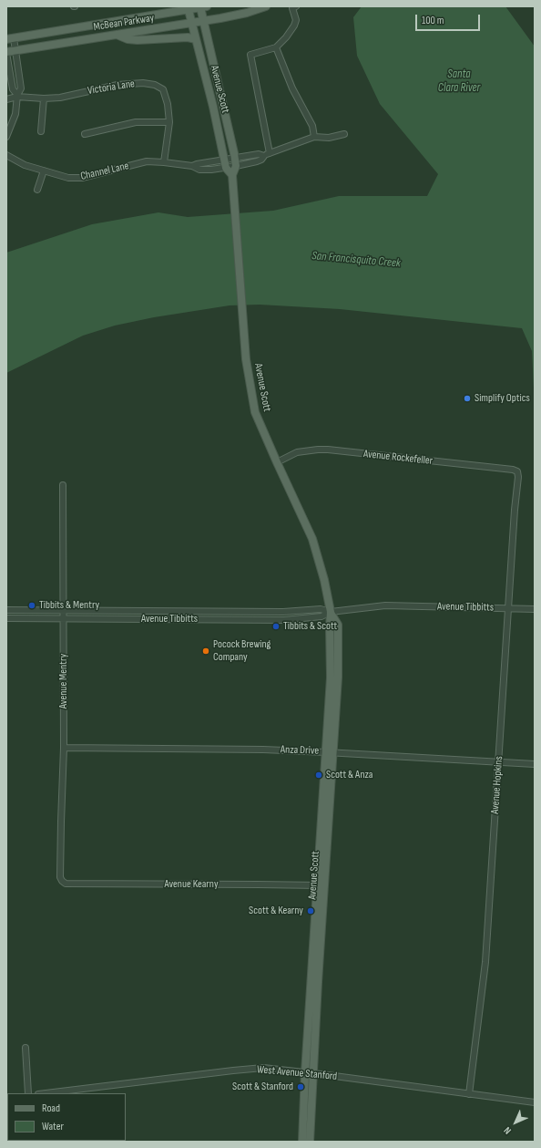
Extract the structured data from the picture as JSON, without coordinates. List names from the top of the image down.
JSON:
{
  "streets": {
    "main road": ["McBean Parkway", "Avenue Scott"],
    "street": [
      "Victoria Lane",
      "Channel Lane",
      "Avenue Rockefeller",
      "Avenue Tibbitts",
      "Avenue Mentry",
      "Anza Drive",
      "Avenue Hopkins",
      "Avenue Kearny",
      "West Avenue Stanford"
    ]
  },
  "crossings": [
    ["McBean Parkway", "Avenue Scott"],
    ["Victoria Lane", "Channel Lane"],
    ["Avenue Scott", "Channel Lane"],
    ["Avenue Scott", "Avenue Rockefeller"],
    ["Avenue Scott", "Avenue Tibbitts"],
    ["Avenue Scott", "Anza Drive"],
    ["Avenue Scott", "Avenue Kearny"],
    ["Avenue Scott", "West Avenue Stanford"],
    ["Avenue Rockefeller", "Avenue Hopkins"],
    ["Avenue Tibbitts", "Avenue Mentry"],
    ["Avenue Tibbitts", "Avenue Hopkins"],
    ["Avenue Mentry", "Anza Drive"],
    ["Avenue Mentry", "Avenue Kearny"],
    ["Anza Drive", "Avenue Hopkins"],
    ["Avenue Hopkins", "West Avenue Stanford"]
  ],
  "water": ["Santa Clara River", "San Francisquito Creek"],
  "places": [
    "Simplify Optics",
    "Tibbits & Mentry",
    "Tibbits & Scott",
    "Pocock Brewing Company",
    "Scott & Anza",
    "Scott & Kearny",
    "Scott & Stanford"
  ],
  "legend": ["Road", "Water"],
  "scale_bar": "100 m",
  "north": "bottom left"
}
